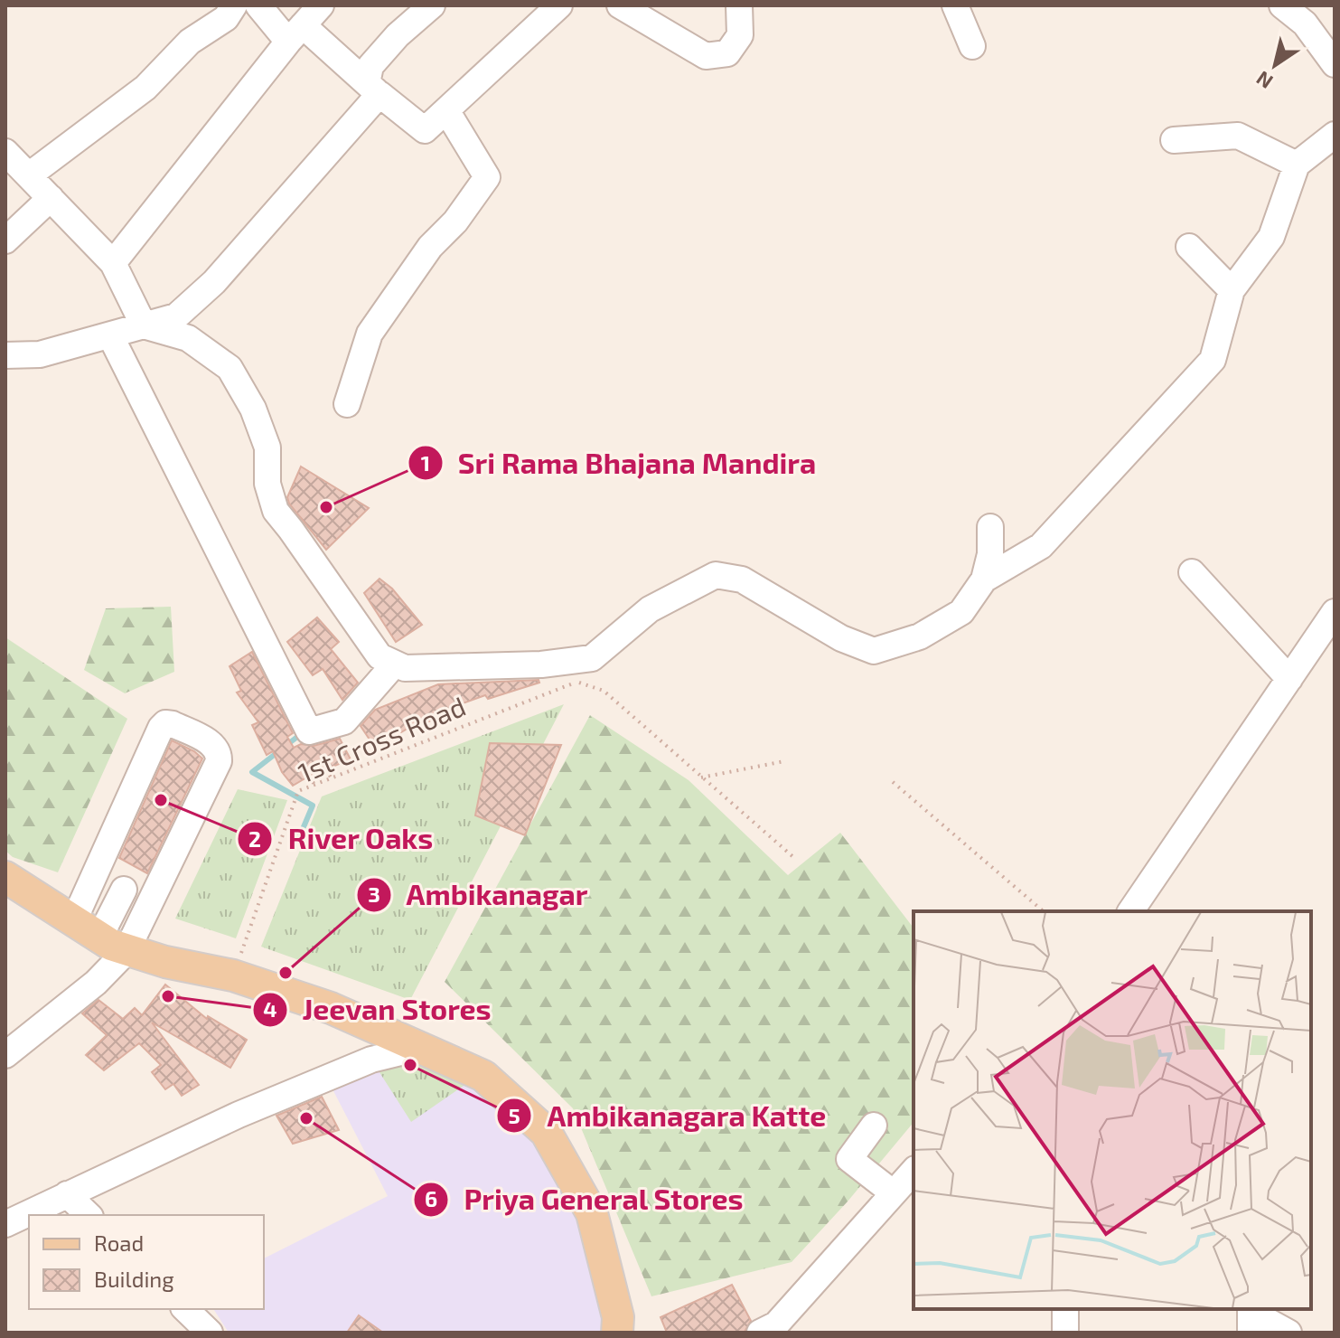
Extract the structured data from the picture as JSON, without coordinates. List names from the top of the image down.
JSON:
{
  "streets": {
    "path": ["1st Cross Road"]
  },
  "places": [
    "Sri Rama Bhajana Mandira",
    "River Oaks",
    "Ambikanagar",
    "Jeevan Stores",
    "Ambikanagara Katte",
    "Priya General Stores"
  ],
  "legend": ["Road", "Building"],
  "north": "bottom left"
}
